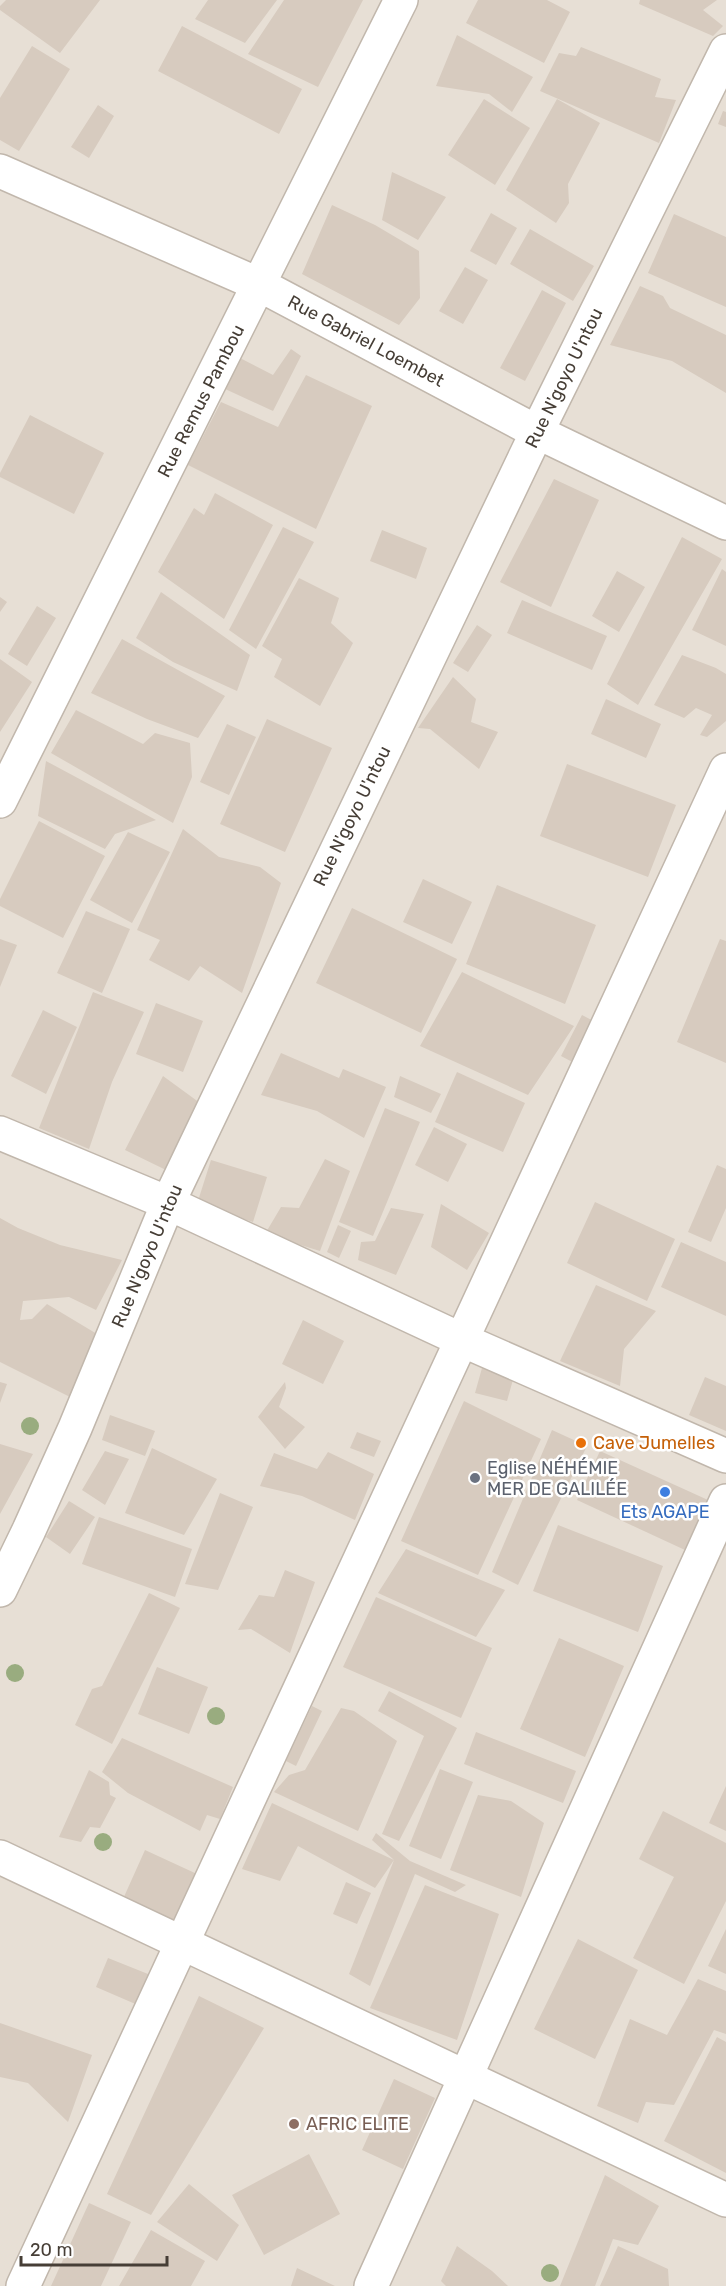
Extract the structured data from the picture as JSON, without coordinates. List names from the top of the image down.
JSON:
{
  "streets": {
    "street": ["Rue Gabriel Loembet", "Rue N'goyo U'ntou", "Rue Remus Pambou"]
  },
  "crossings": [
    ["Rue Gabriel Loembet", "Rue N'goyo U'ntou"],
    ["Rue Gabriel Loembet", "Rue Remus Pambou"]
  ],
  "places": [
    "Cave Jumelles",
    "Eglise NÉHÉMIE MER DE GALILÉE",
    "Ets AGAPE",
    "AFRIC ELITE"
  ],
  "scale_bar": "20 m"
}
